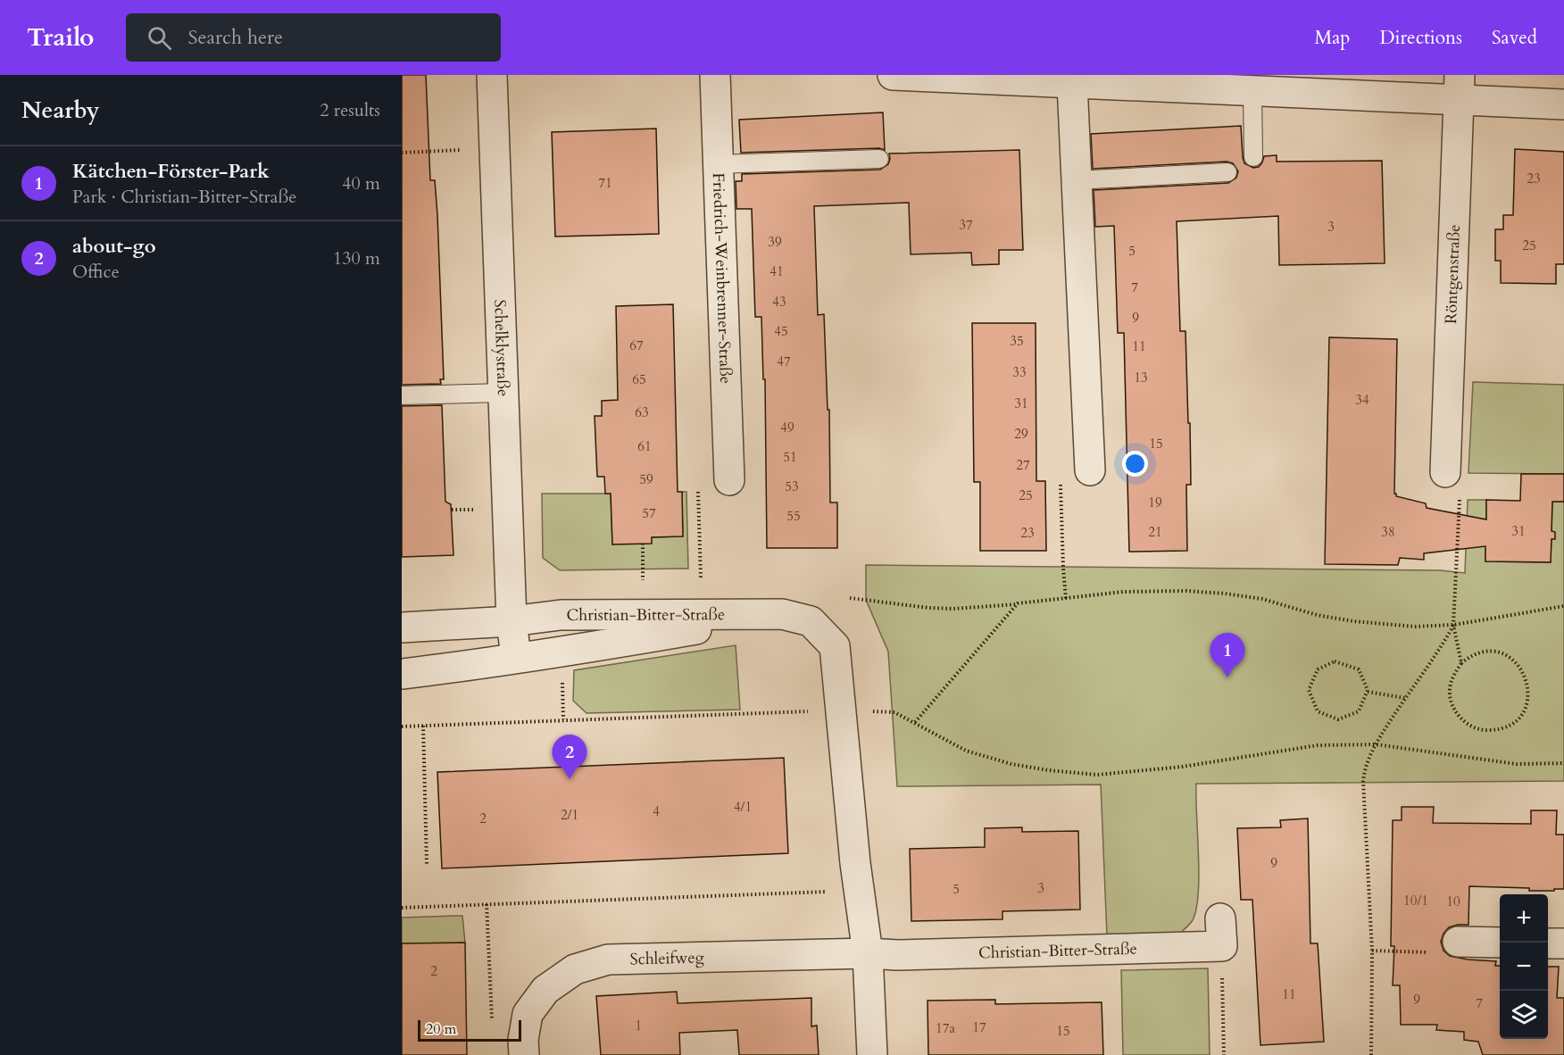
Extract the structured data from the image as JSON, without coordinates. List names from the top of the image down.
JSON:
{
  "streets": {
    "street": [
      "Röntgenstraße",
      "Friedrich-Weinbrenner-Straße",
      "Schelklystraße",
      "Christian-Bitter-Straße",
      "Schleifweg"
    ]
  },
  "crossings": [
    ["Schelklystraße", "Christian-Bitter-Straße"],
    ["Christian-Bitter-Straße", "Schleifweg"]
  ],
  "house_numbers": [
    "23",
    "71",
    "37",
    "3",
    "39",
    "25",
    "5",
    "41",
    "7",
    "43",
    "9",
    "45",
    "35",
    "67",
    "11",
    "47",
    "33",
    "13",
    "65",
    "34",
    "31",
    "63",
    "49",
    "29",
    "15",
    "61",
    "51",
    "27",
    "59",
    "53",
    "25",
    "19",
    "57",
    "55",
    "31",
    "21",
    "38",
    "23",
    "4/1",
    "4",
    "2/1",
    "2",
    "9",
    "3",
    "5",
    "10/1",
    "10",
    "2",
    "11",
    "9",
    "7",
    "1",
    "17",
    "17a",
    "15"
  ],
  "scale_bar": "20 m",
  "page": {
    "header": "Trailo",
    "search": "Search here",
    "nav": ["Map", "Directions", "Saved"],
    "heading": ["Nearby", "2 results"],
    "list": [
      {
        "mark": "1",
        "name": "Kätchen-Förster-Park",
        "note": "Park · Christian-Bitter-Straße",
        "value": "40 m"
      },
      {
        "mark": "2",
        "name": "about-go",
        "note": "Office",
        "value": "130 m"
      }
    ],
    "pins": ["1", "2"],
    "map_buttons": ["+", "−"],
    "scale": "20 m"
  }
}
